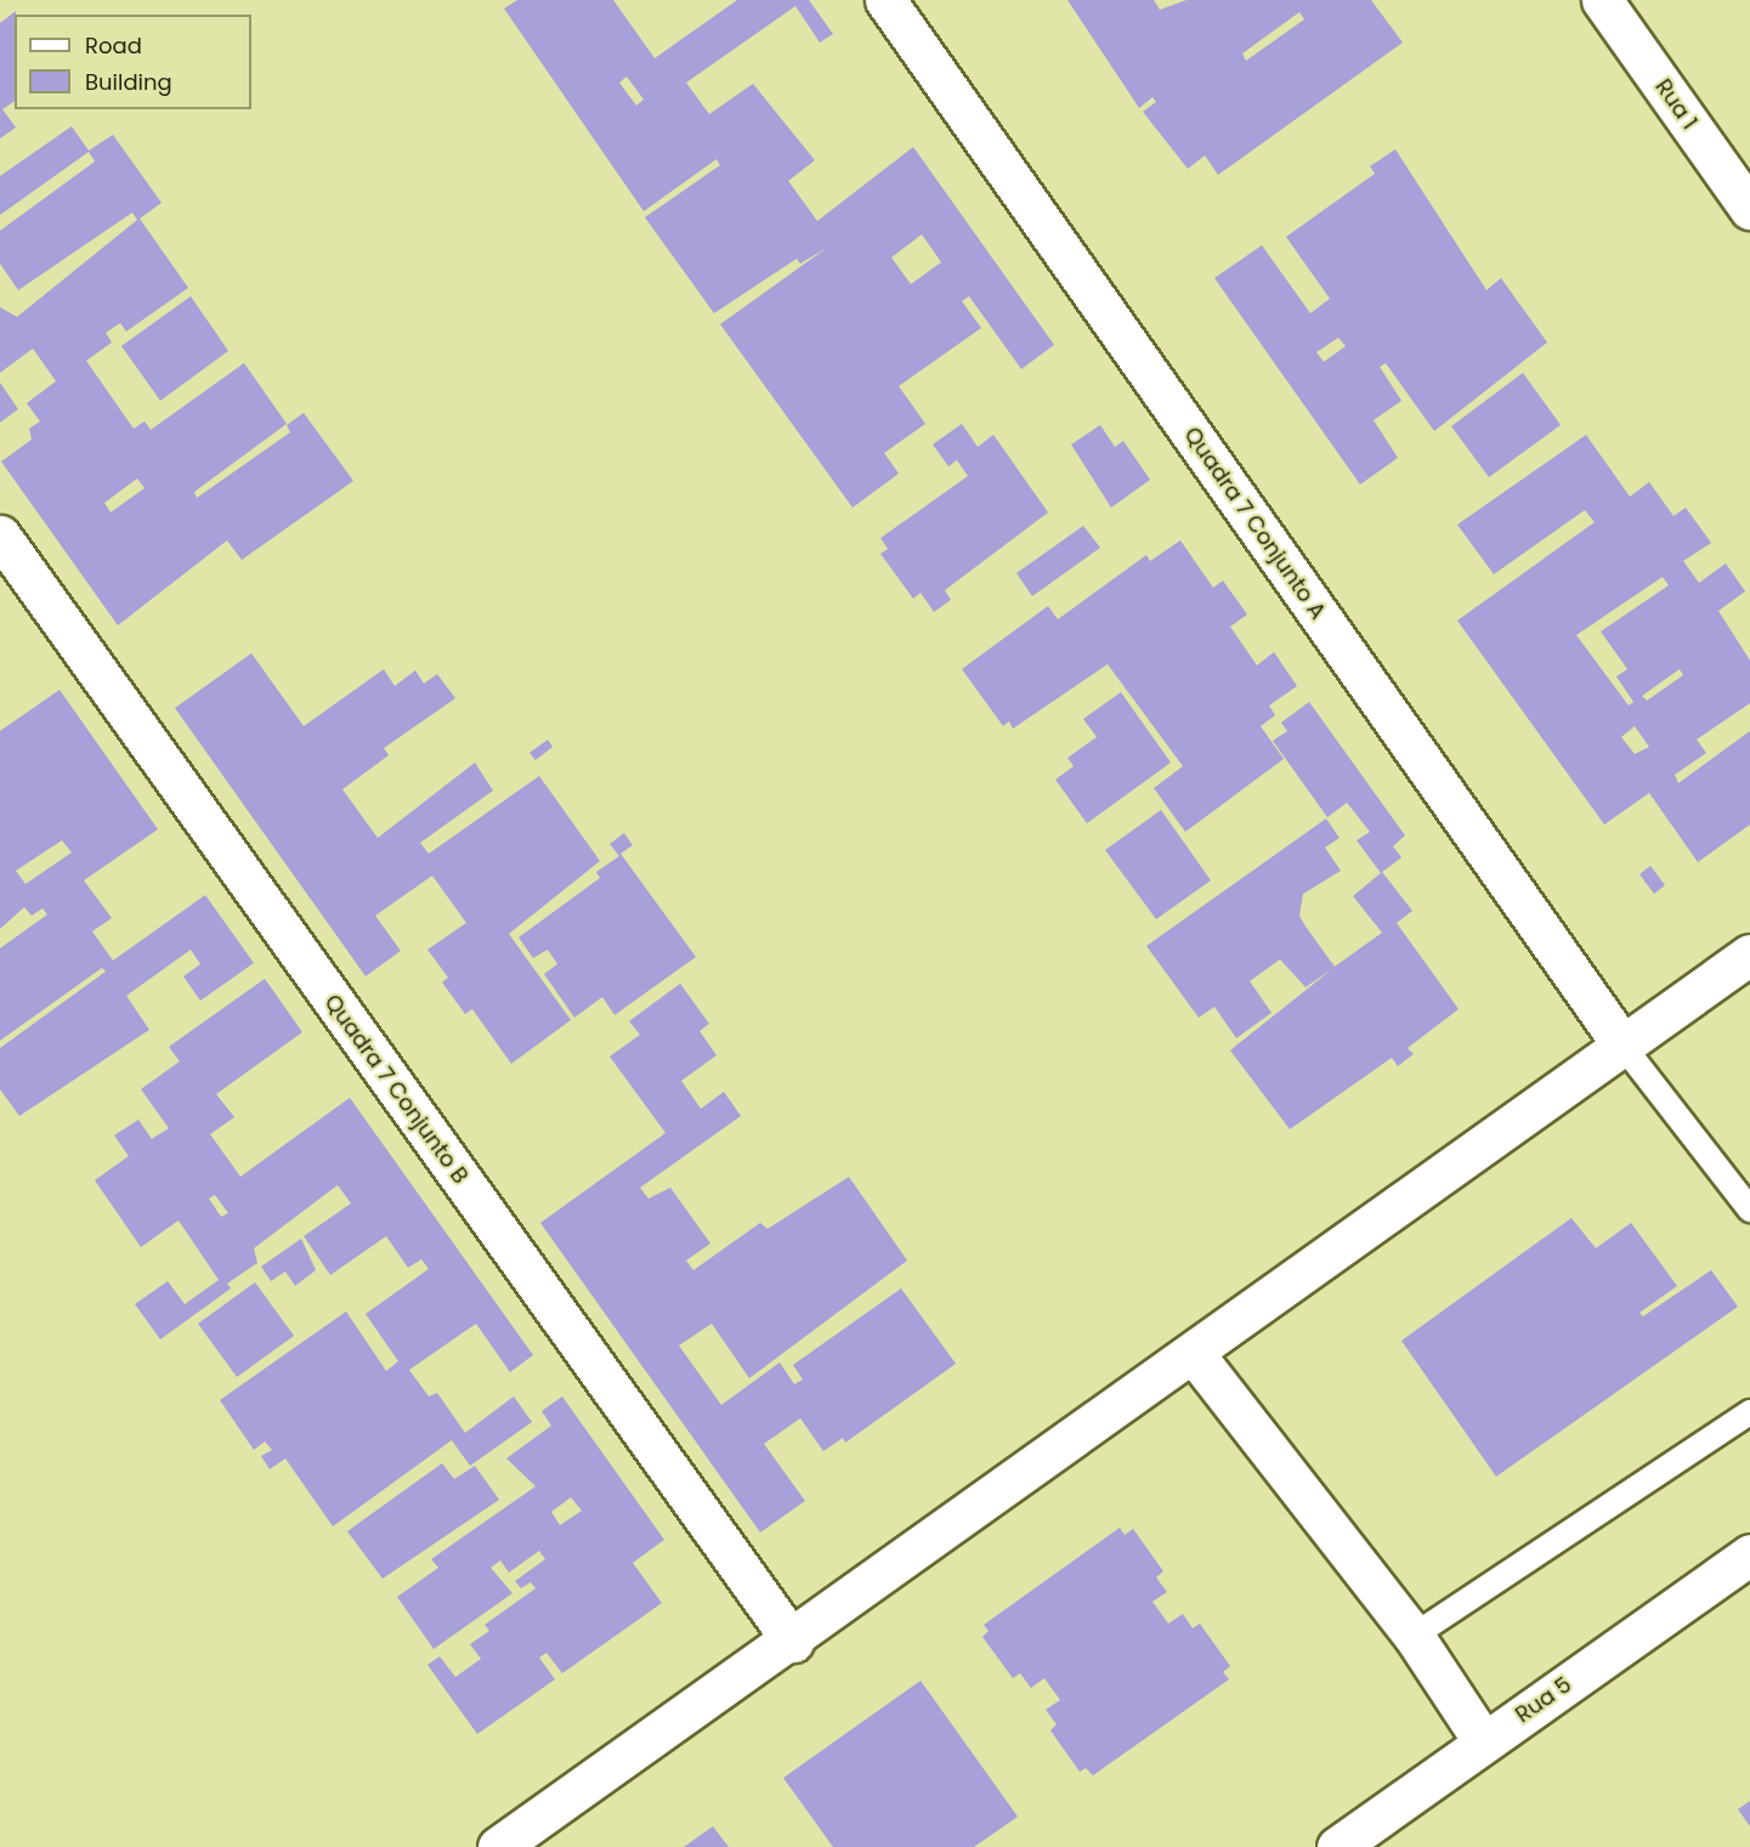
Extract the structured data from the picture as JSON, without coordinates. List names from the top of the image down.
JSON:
{
  "streets": {
    "street": [
      "Rua 1",
      "Quadra 7 Conjunto A",
      "Quadra 7 Conjunto B",
      "Rua 5"
    ]
  },
  "legend": ["Road", "Building"]
}
